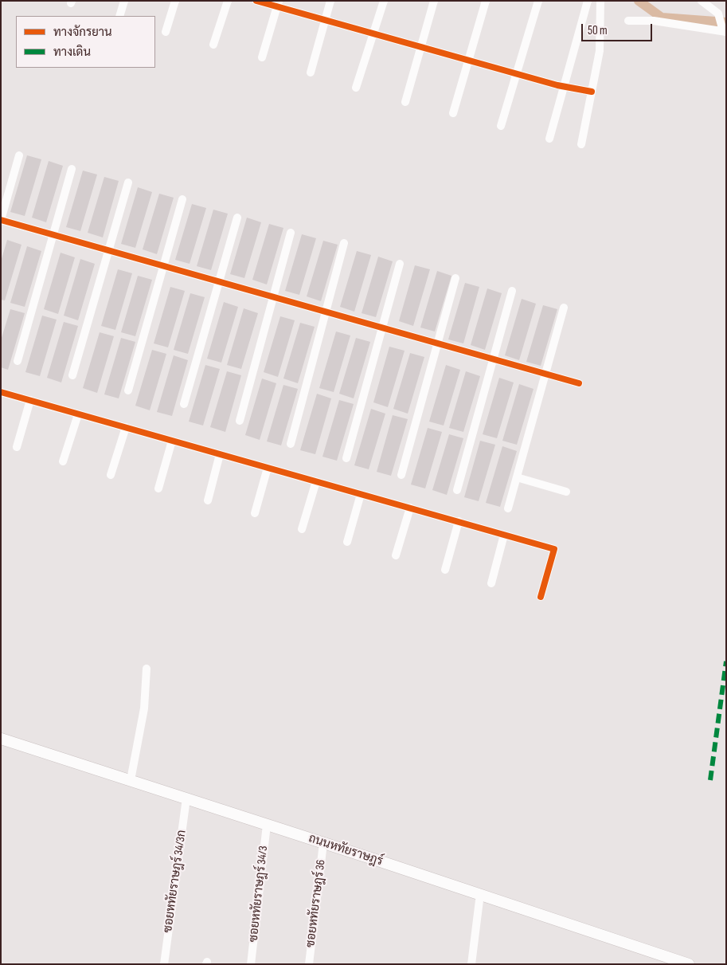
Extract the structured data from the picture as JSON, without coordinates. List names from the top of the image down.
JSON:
{
  "streets": {
    "main road": ["ถนนหทัยราษฎร์"],
    "street": ["ซอยหทัยราษฎร์ 34/3ก", "ซอยหทัยราษฎร์ 34/3", "ซอยหทัยราษฎร์ 36"]
  },
  "crossings": [
    ["ถนนหทัยราษฎร์", "ซอยหทัยราษฎร์ 34/3ก"],
    ["ถนนหทัยราษฎร์", "ซอยหทัยราษฎร์ 34/3"],
    ["ถนนหทัยราษฎร์", "ซอยหทัยราษฎร์ 36"]
  ],
  "legend": ["ทางจักรยาน", "ทางเดิน"],
  "scale_bar": "50 m"
}
